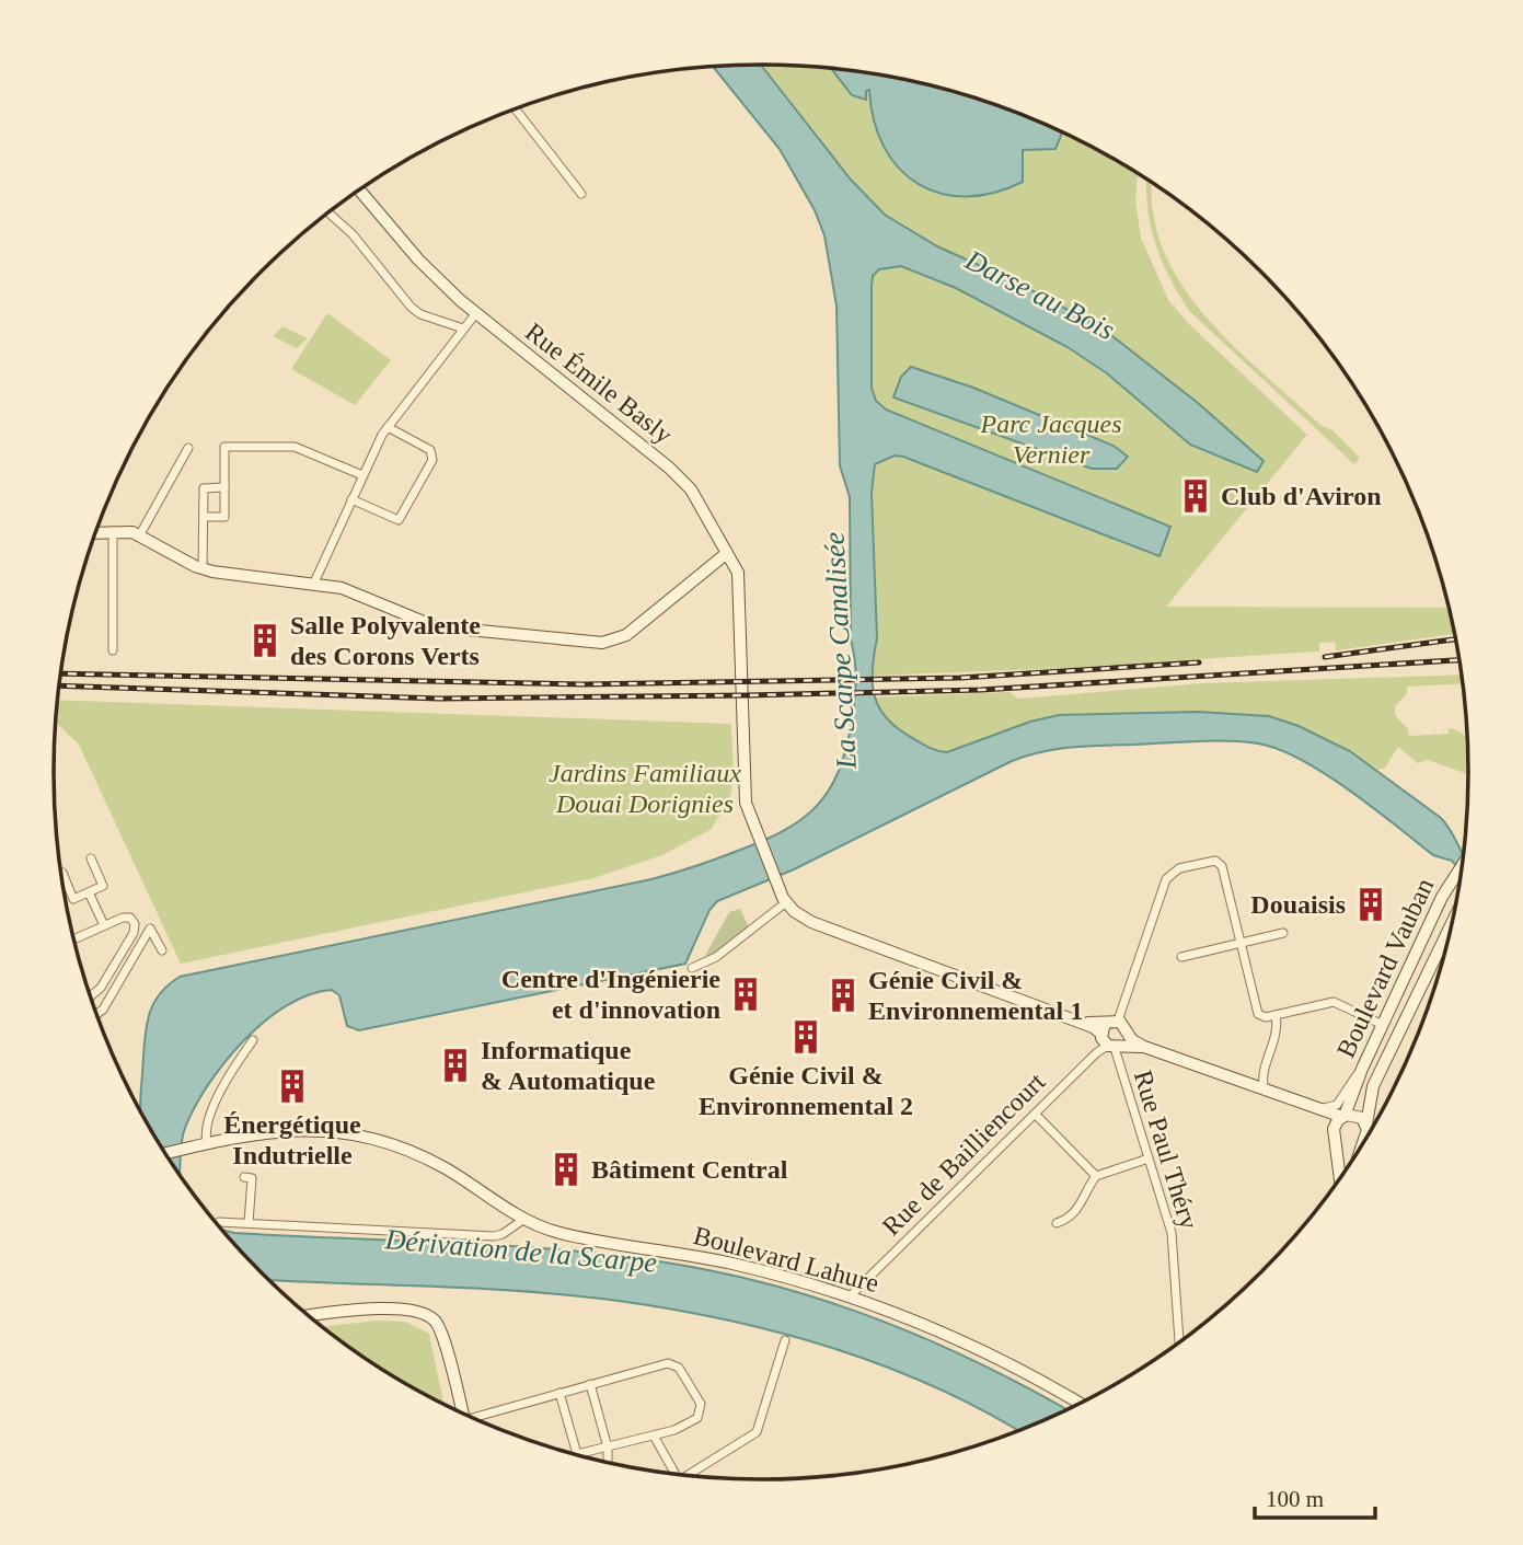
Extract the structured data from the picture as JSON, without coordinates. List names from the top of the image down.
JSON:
{
  "streets": {
    "street": [
      "Rue Émile Basly",
      "Boulevard Vauban",
      "Rue Paul Théry",
      "Rue de Bailliencourt",
      "Boulevard Lahure"
    ]
  },
  "crossings": [
    ["Rue Paul Théry", "Rue de Bailliencourt"],
    ["Rue de Bailliencourt", "Boulevard Lahure"]
  ],
  "water": ["Darse au Bois", "La Scarpe Canalisée", "Dérivation de la Scarpe"],
  "parks": ["Parc Jacques Vernier", "Jardins Familiaux Douai Dorignies"],
  "places": {
    "building": [
      "Club d'Aviron",
      "Salle Polyvalente des Corons Verts",
      "Douaisis",
      "Centre d'Ingénierie et d'innovation",
      "Génie Civil & Environnemental 1",
      "Génie Civil & Environnemental 2",
      "Informatique & Automatique",
      "Énergétique Indutrielle",
      "Bâtiment Central"
    ]
  },
  "scale_bar": "100 m"
}
